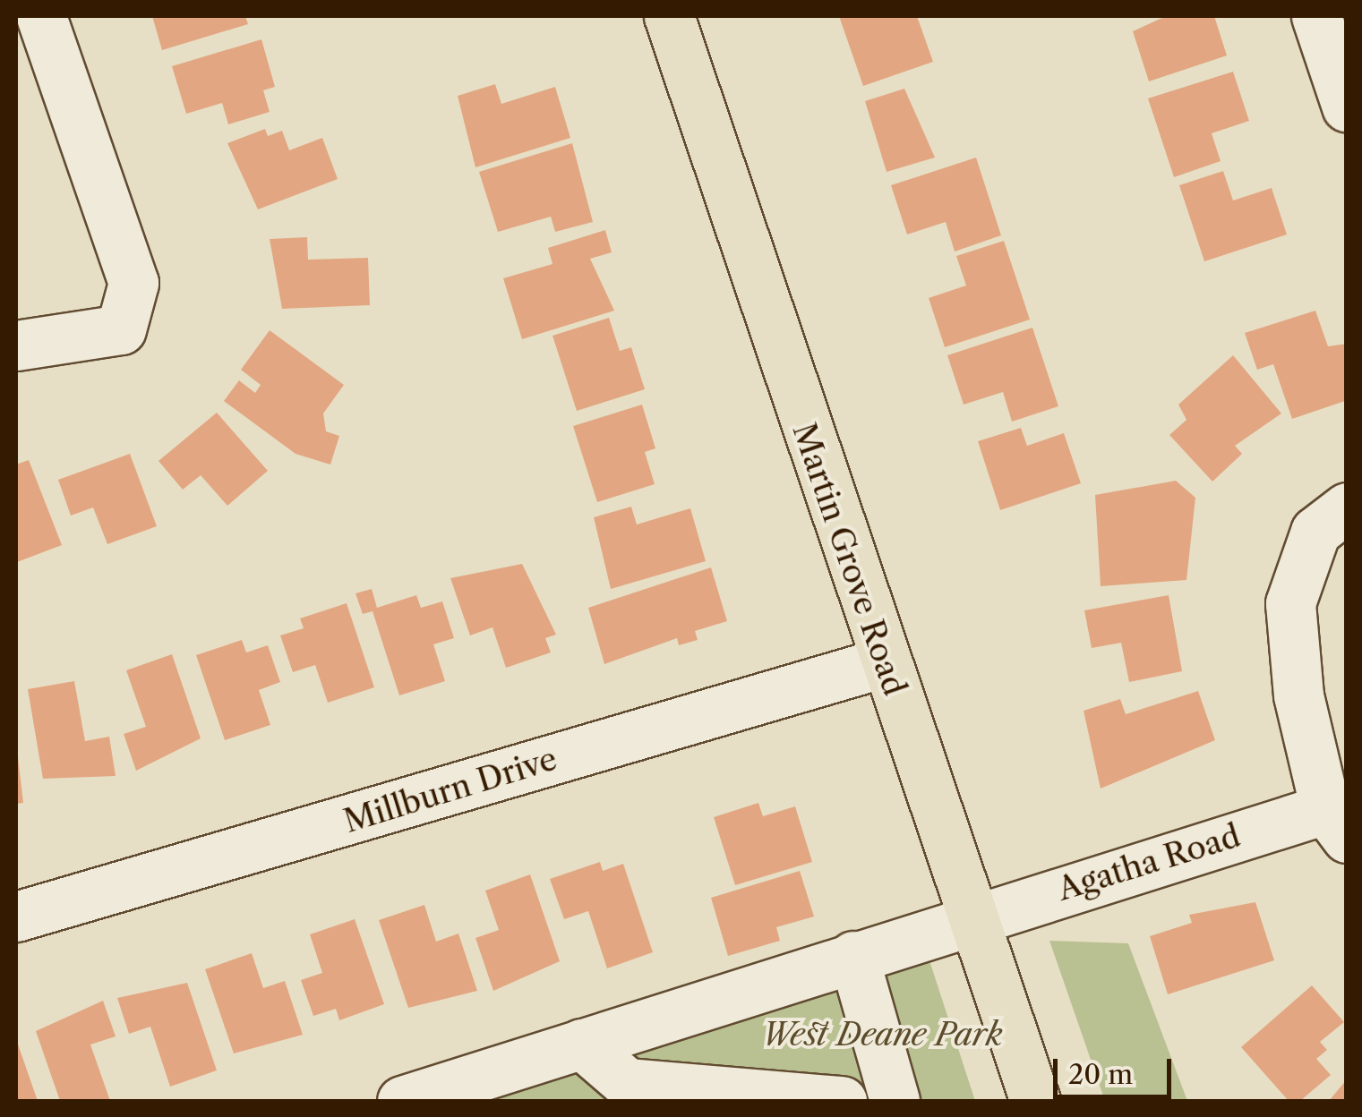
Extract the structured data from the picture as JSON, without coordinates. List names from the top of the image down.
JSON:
{
  "streets": {
    "main road": ["Martin Grove Road"],
    "street": ["Millburn Drive", "Agatha Road"]
  },
  "crossings": [
    ["Martin Grove Road", "Millburn Drive"],
    ["Martin Grove Road", "Agatha Road"]
  ],
  "parks": ["West Deane Park"],
  "scale_bar": "20 m"
}
